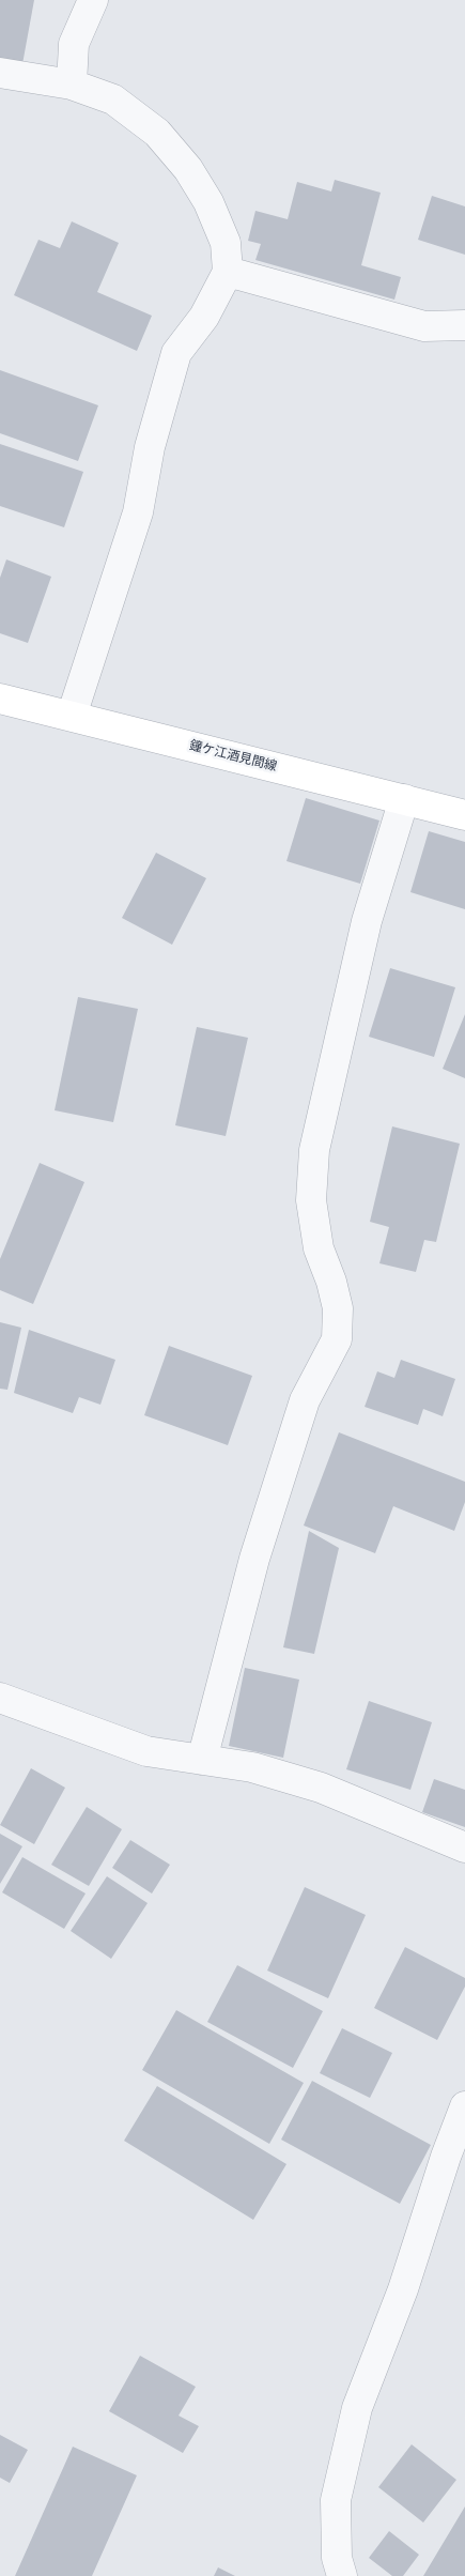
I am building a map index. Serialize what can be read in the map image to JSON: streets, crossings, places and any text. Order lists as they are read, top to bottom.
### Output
{
  "streets": {
    "main road": ["鐘ケ江酒見間線"]
  }
}
